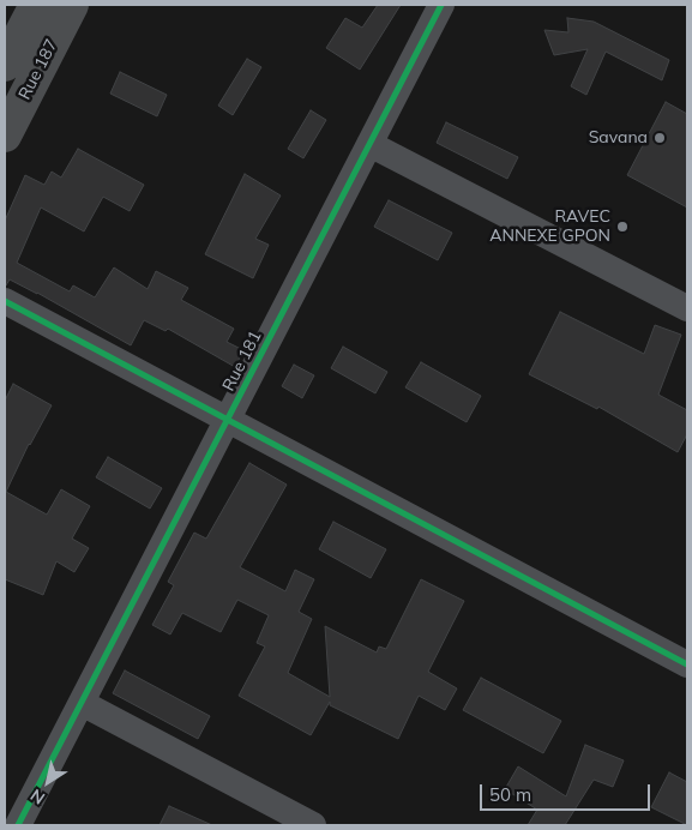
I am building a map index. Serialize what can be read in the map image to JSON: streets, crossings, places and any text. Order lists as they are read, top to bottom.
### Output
{
  "streets": {
    "street": ["Rue 187", "Rue 181"]
  },
  "places": ["Savana", "RAVEC ANNEXE GPON"],
  "scale_bar": "50 m",
  "north": "bottom left"
}
